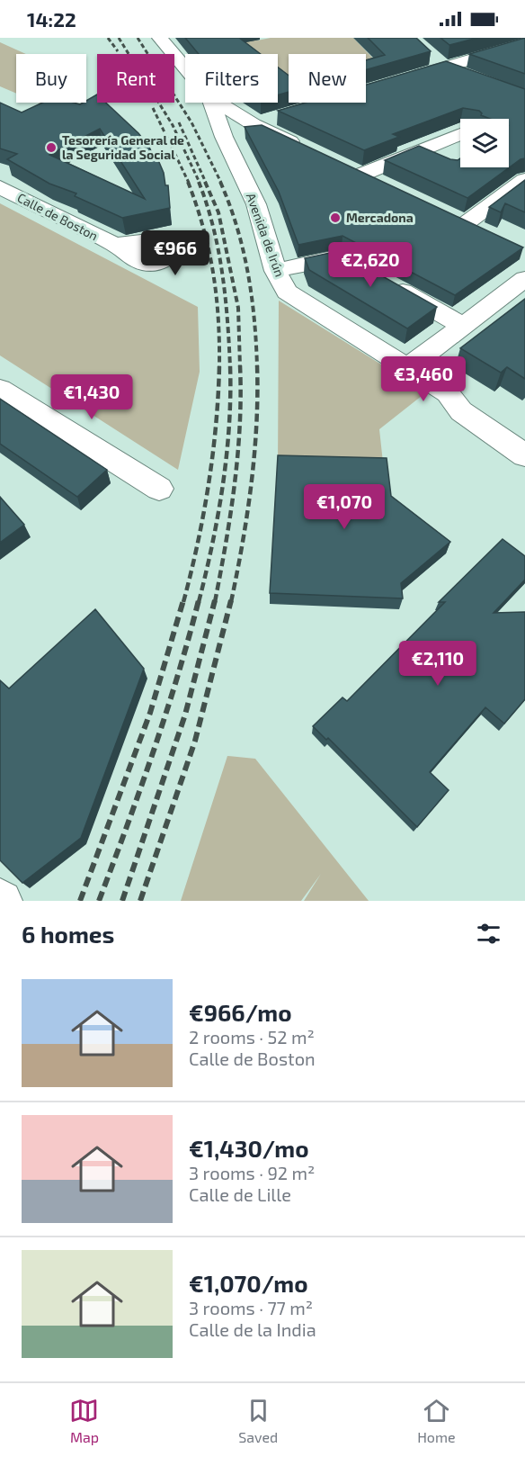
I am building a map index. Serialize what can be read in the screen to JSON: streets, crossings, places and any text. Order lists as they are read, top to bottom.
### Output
{
  "streets": {
    "street": ["Calle de Boston", "Avenida de Irún"]
  },
  "places": ["Tesorería General de la Seguridad Social", "Mercadona"],
  "page": {
    "status": "14:22",
    "chip": [
      "Buy",
      "Rent",
      "Filters",
      "New"
    ],
    "price": [
      "€966",
      "€2,620",
      "€3,460",
      "€1,430",
      "€1,070",
      "€2,110"
    ],
    "heading": "6 homes",
    "list": [
      {
        "name": "€966/mo",
        "note": "2 rooms · 52 m² · Calle de Boston"
      },
      {
        "name": "€1,430/mo",
        "note": "3 rooms · 92 m² · Calle de Lille"
      },
      {
        "name": "€1,070/mo",
        "note": "3 rooms · 77 m² · Calle de la India"
      }
    ],
    "tabs": ["Map", "Saved", "Home"]
  }
}
